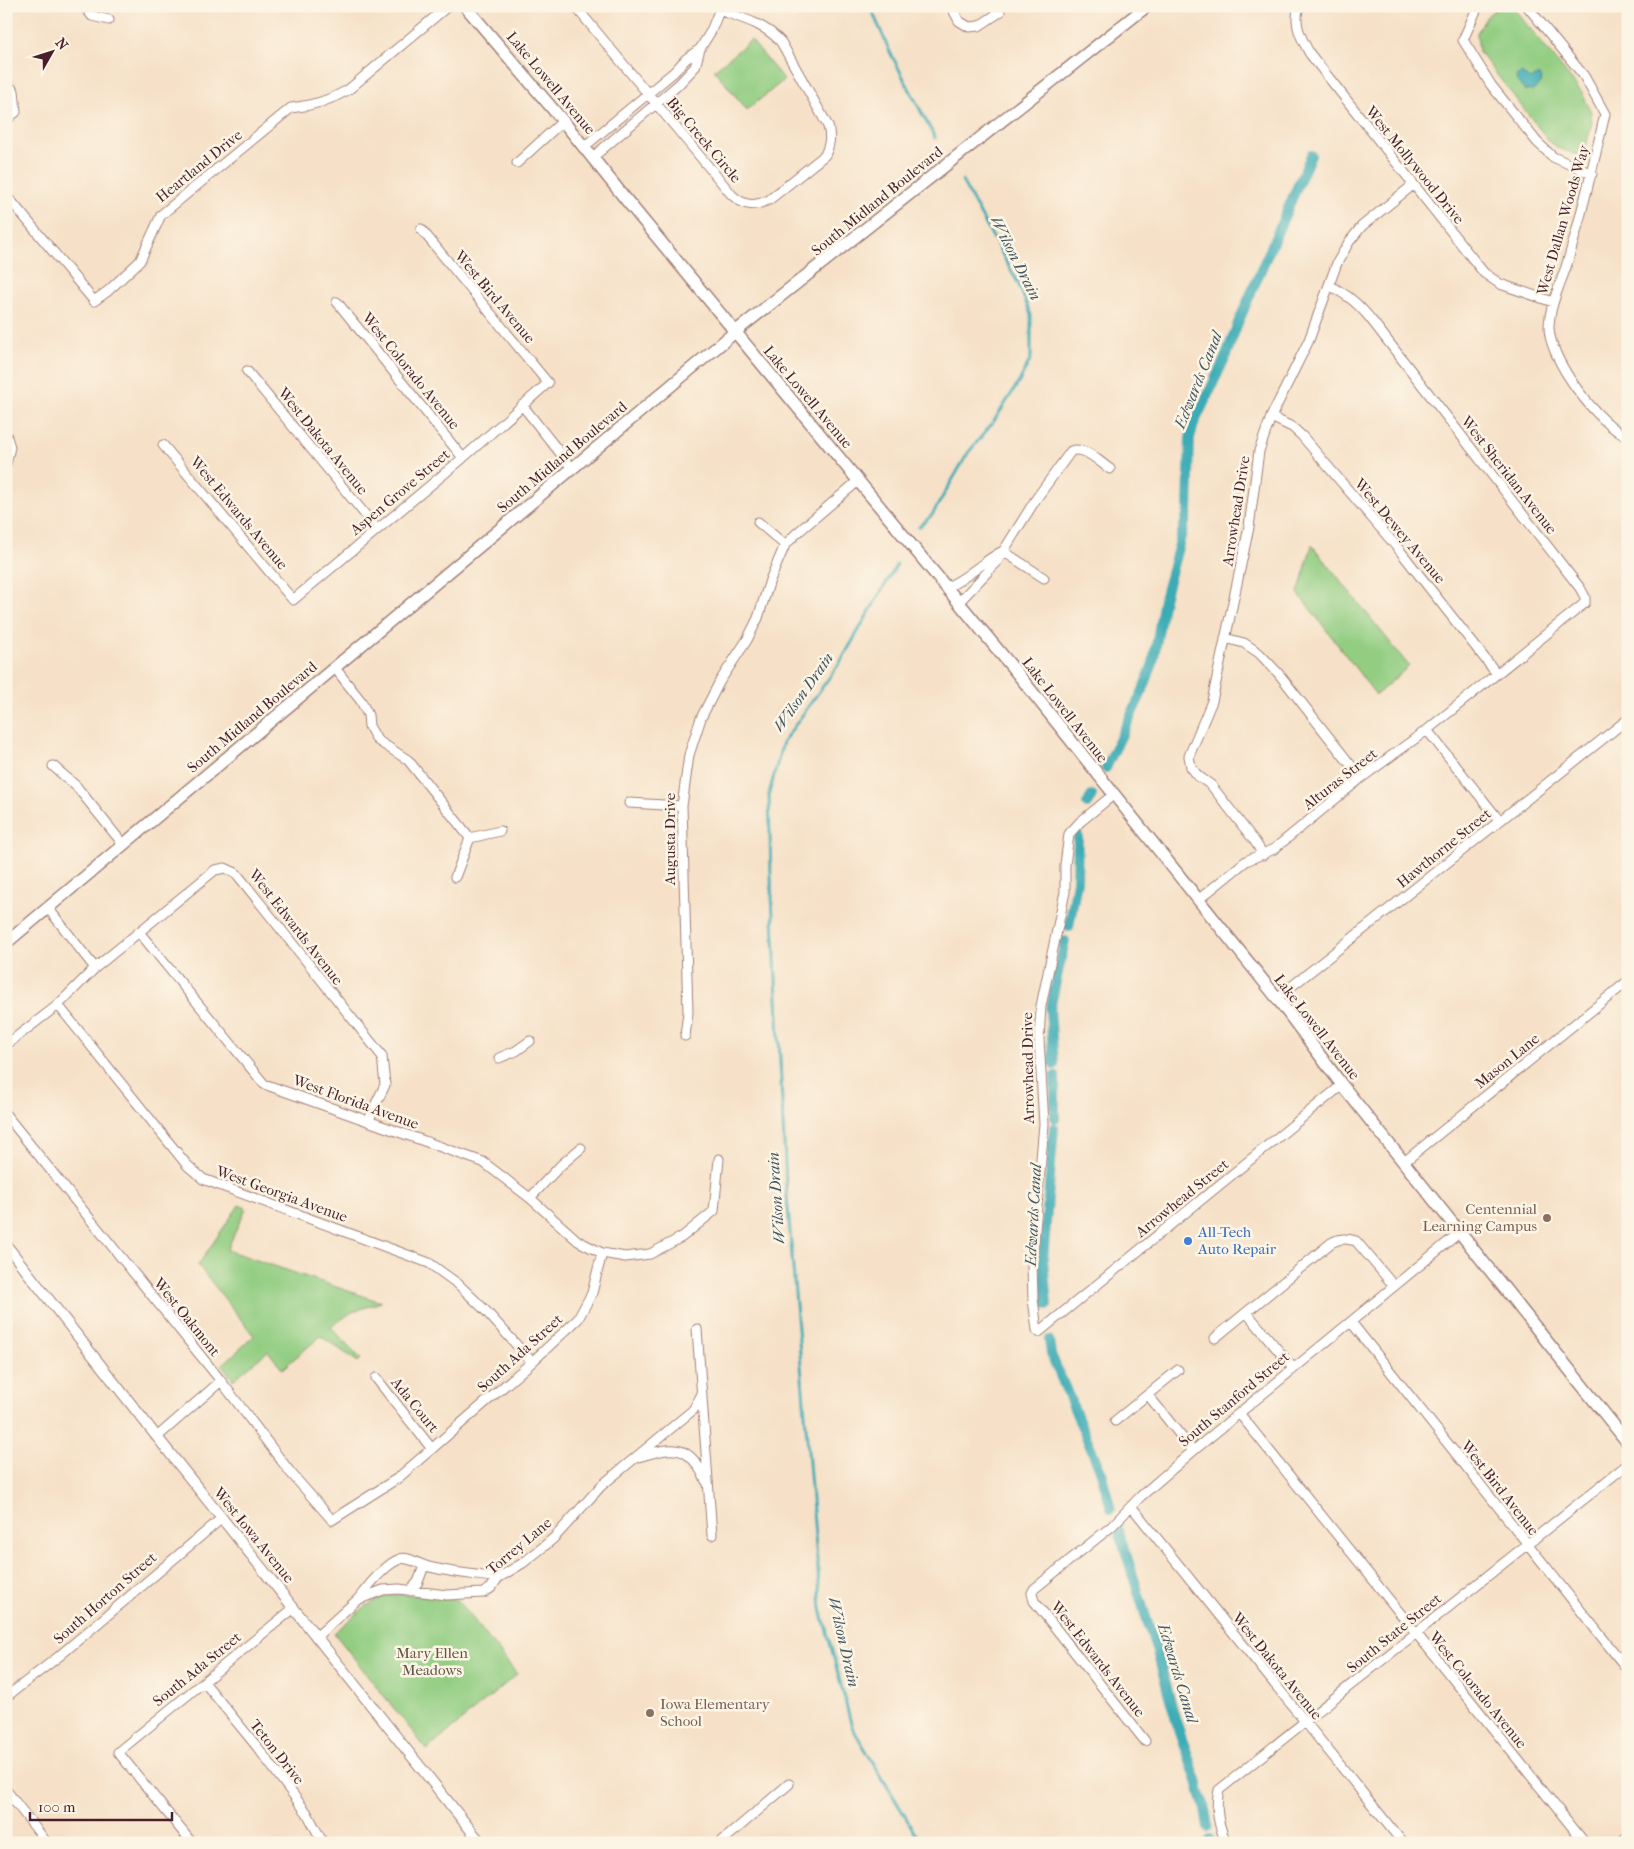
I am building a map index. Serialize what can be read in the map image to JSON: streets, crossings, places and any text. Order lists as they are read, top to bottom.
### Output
{
  "streets": {
    "main road": ["Lake Lowell Avenue", "South Midland Boulevard"],
    "street": [
      "Big Creek Circle",
      "West Mollywood Drive",
      "Heartland Drive",
      "West Dallan Woods Way",
      "West Bird Avenue",
      "West Colorado Avenue",
      "West Dakota Avenue",
      "West Sheridan Avenue",
      "Aspen Grove Street",
      "Arrowhead Drive",
      "West Edwards Avenue",
      "West Dewey Avenue",
      "Alturas Street",
      "Augusta Drive",
      "Hawthorne Street",
      "Mason Lane",
      "West Florida Avenue",
      "West Georgia Avenue",
      "Arrowhead Street",
      "West Oakmont",
      "South Ada Street",
      "South Stanford Street",
      "Ada Court",
      "West Iowa Avenue",
      "Torrey Lane",
      "South Horton Street",
      "South State Street",
      "Teton Drive"
    ]
  },
  "crossings": [
    ["Lake Lowell Avenue", "South Midland Boulevard"],
    ["Lake Lowell Avenue", "Arrowhead Drive"],
    ["Lake Lowell Avenue", "Alturas Street"],
    ["Lake Lowell Avenue", "Augusta Drive"],
    ["Lake Lowell Avenue", "Hawthorne Street"],
    ["Lake Lowell Avenue", "Mason Lane"],
    ["Lake Lowell Avenue", "Arrowhead Street"],
    ["Lake Lowell Avenue", "South Stanford Street"],
    ["West Mollywood Drive", "West Dallan Woods Way"],
    ["West Mollywood Drive", "Arrowhead Drive"],
    ["West Bird Avenue", "Aspen Grove Street"],
    ["West Bird Avenue", "South Stanford Street"],
    ["West Bird Avenue", "South State Street"],
    ["West Colorado Avenue", "Aspen Grove Street"],
    ["West Colorado Avenue", "South Stanford Street"],
    ["West Colorado Avenue", "South State Street"],
    ["West Dakota Avenue", "Aspen Grove Street"],
    ["West Dakota Avenue", "South Stanford Street"],
    ["West Dakota Avenue", "South State Street"],
    ["West Sheridan Avenue", "Arrowhead Drive"],
    ["West Sheridan Avenue", "West Dewey Avenue"],
    ["West Sheridan Avenue", "Alturas Street"],
    ["Aspen Grove Street", "West Edwards Avenue"],
    ["Arrowhead Drive", "West Dewey Avenue"],
    ["Arrowhead Drive", "Alturas Street"],
    ["Arrowhead Drive", "Arrowhead Street"],
    ["West Edwards Avenue", "West Florida Avenue"],
    ["West Edwards Avenue", "West Georgia Avenue"],
    ["West Edwards Avenue", "South Stanford Street"],
    ["West Dewey Avenue", "Alturas Street"],
    ["West Florida Avenue", "South Ada Street"],
    ["West Georgia Avenue", "South Ada Street"],
    ["West Oakmont", "South Ada Street"],
    ["South Ada Street", "Ada Court"],
    ["South Ada Street", "West Iowa Avenue"],
    ["South Ada Street", "Teton Drive"],
    ["West Iowa Avenue", "Torrey Lane"],
    ["West Iowa Avenue", "South Horton Street"]
  ],
  "water": ["Wilson Drain", "Edwards Canal"],
  "parks": ["Mary Ellen Meadows"],
  "places": ["Centennial Learning Campus", "All-Tech Auto Repair", "Iowa Elementary School"],
  "scale_bar": "100 m",
  "north": "top right"
}
